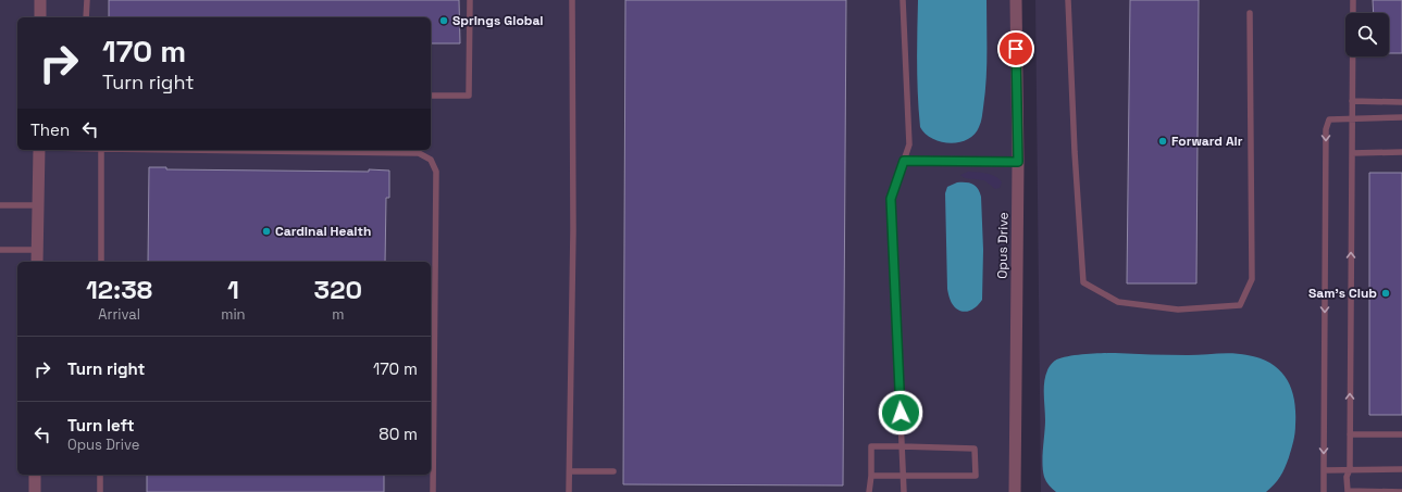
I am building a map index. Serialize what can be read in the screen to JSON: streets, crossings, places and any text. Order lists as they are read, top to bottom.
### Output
{
  "streets": {
    "street": ["Opus Drive"]
  },
  "places": [
    "Springs Global",
    "Forward Air",
    "Cardinal Health",
    "Sam's Club"
  ],
  "page": {
    "turn": ["170 m", "Turn right"],
    "then": "Then",
    "eta": [
      "12:38",
      "Arrival",
      "1",
      "min",
      "320",
      "m"
    ],
    "list": [
      {
        "name": "Turn right",
        "value": "170 m"
      },
      {
        "name": "Turn left",
        "note": "Opus Drive",
        "value": "80 m"
      }
    ]
  }
}
